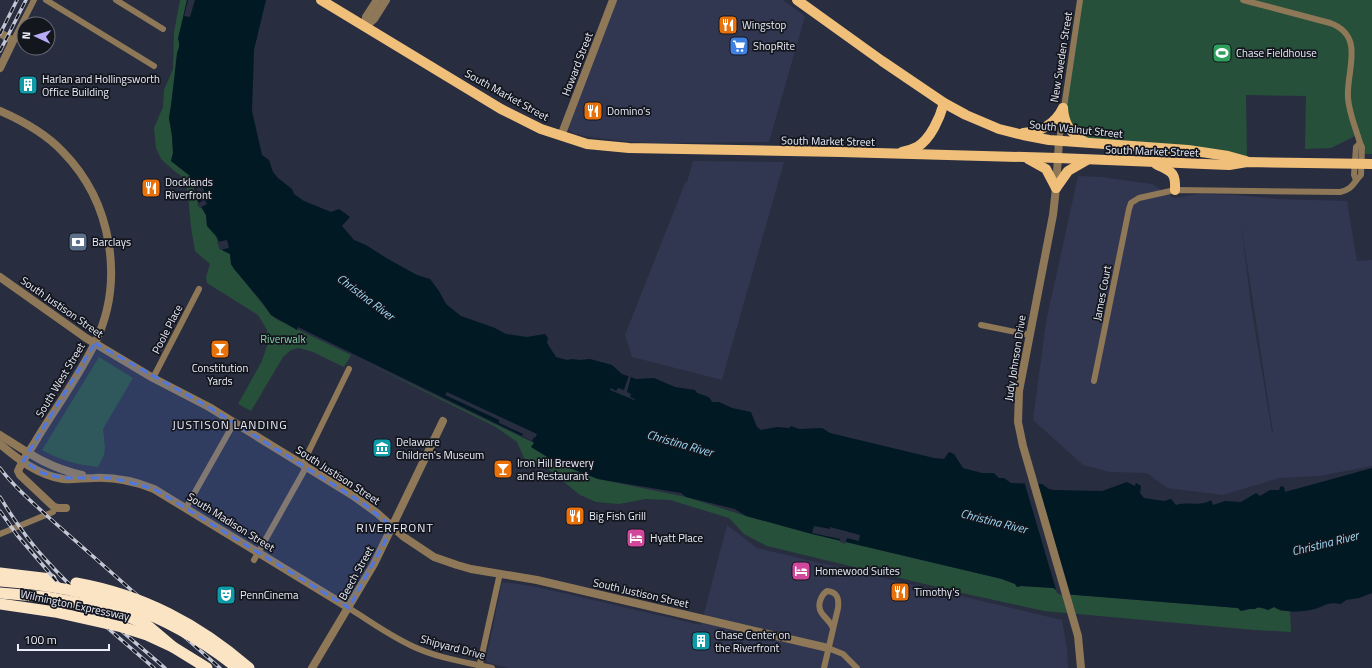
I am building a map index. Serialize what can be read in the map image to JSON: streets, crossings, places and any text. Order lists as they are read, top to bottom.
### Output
{
  "streets": {
    "highway": ["Wilmington Expressway"],
    "main road": ["South Market Street", "South Walnut Street"],
    "street": [
      "New Sweden Street",
      "Howard Street",
      "James Court",
      "South Justison Street",
      "Poole Place",
      "Judy Johnson Drive",
      "South West Street",
      "South Madison Street",
      "Beech Street",
      "Shipyard Drive"
    ]
  },
  "crossings": [
    ["New Sweden Street", "South Walnut Street"],
    ["New Sweden Street", "Judy Johnson Drive"],
    ["Howard Street", "South Market Street"],
    ["South Market Street", "South Walnut Street"],
    ["South Market Street", "Judy Johnson Drive"],
    ["South Walnut Street", "Judy Johnson Drive"],
    ["South Justison Street", "Poole Place"],
    ["South Justison Street", "South West Street"],
    ["South Justison Street", "Beech Street"],
    ["South West Street", "South Madison Street"],
    ["South Madison Street", "Beech Street"],
    ["South Madison Street", "Shipyard Drive"],
    ["Beech Street", "Shipyard Drive"]
  ],
  "districts": ["JUSTISON LANDING", "RIVERFRONT"],
  "water": ["Christina River"],
  "parks": ["Riverwalk"],
  "places": {
    "restaurant": [
      "Wingstop",
      "Domino's",
      "Docklands Riverfront",
      "Big Fish Grill",
      "Timothy's"
    ],
    "supermarket": ["ShopRite"],
    "sports": ["Chase Fieldhouse"],
    "building": ["Harlan and Hollingsworth Office Building", "Chase Center on the Riverfront"],
    "bank": ["Barclays"],
    "bar": ["Constitution Yards", "Iron Hill Brewery and Restaurant"],
    "museum": ["Delaware Children's Museum"],
    "hotel": ["Hyatt Place", "Homewood Suites"],
    "theatre": ["PennCinema"]
  },
  "scale_bar": "100 m",
  "north": "left"
}
